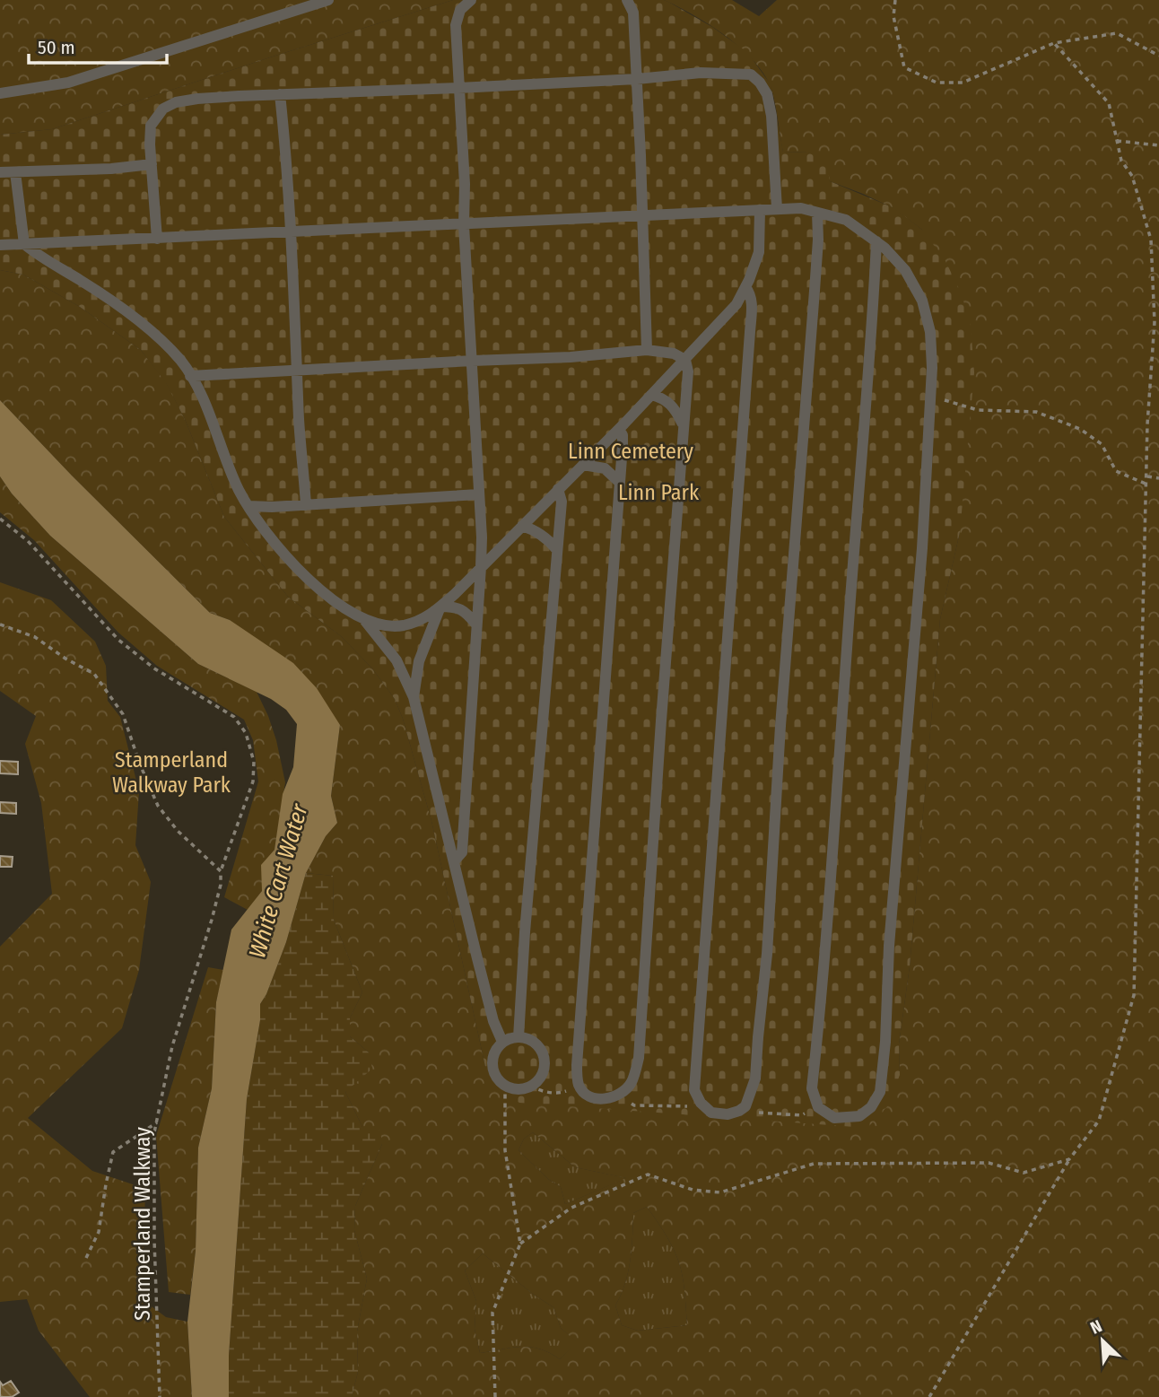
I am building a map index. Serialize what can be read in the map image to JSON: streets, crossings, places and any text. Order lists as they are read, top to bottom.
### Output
{
  "streets": {
    "path": ["Stamperland Walkway"]
  },
  "water": ["White Cart Water"],
  "parks": ["Linn Cemetery", "Linn Park", "Stamperland Walkway Park"],
  "scale_bar": "50 m",
  "north": "top left"
}
